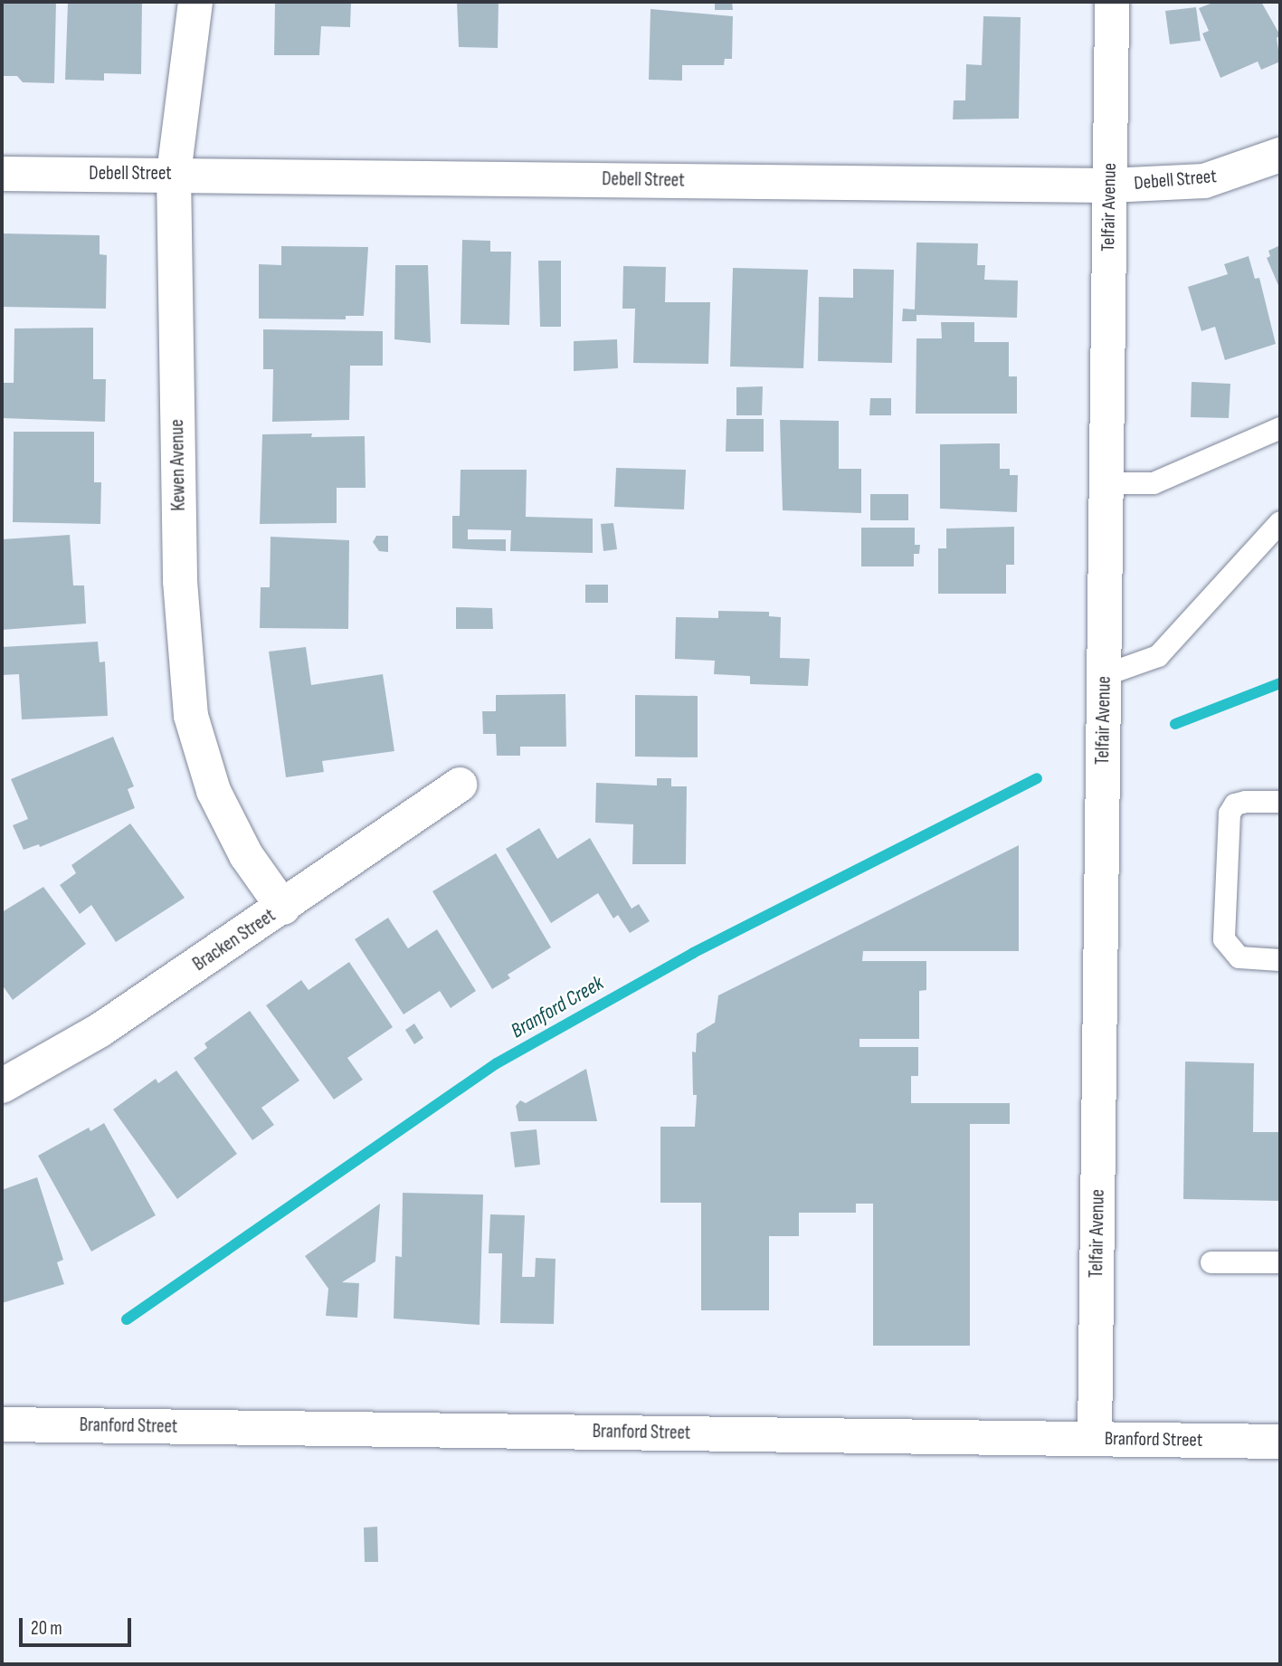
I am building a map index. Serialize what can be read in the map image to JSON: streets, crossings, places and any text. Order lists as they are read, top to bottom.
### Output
{
  "streets": {
    "street": [
      "Debell Street",
      "Telfair Avenue",
      "Kewen Avenue",
      "Bracken Street",
      "Branford Street"
    ]
  },
  "crossings": [
    ["Debell Street", "Telfair Avenue"],
    ["Debell Street", "Kewen Avenue"],
    ["Telfair Avenue", "Branford Street"],
    ["Kewen Avenue", "Bracken Street"]
  ],
  "water": ["Branford Creek"],
  "scale_bar": "20 m"
}
